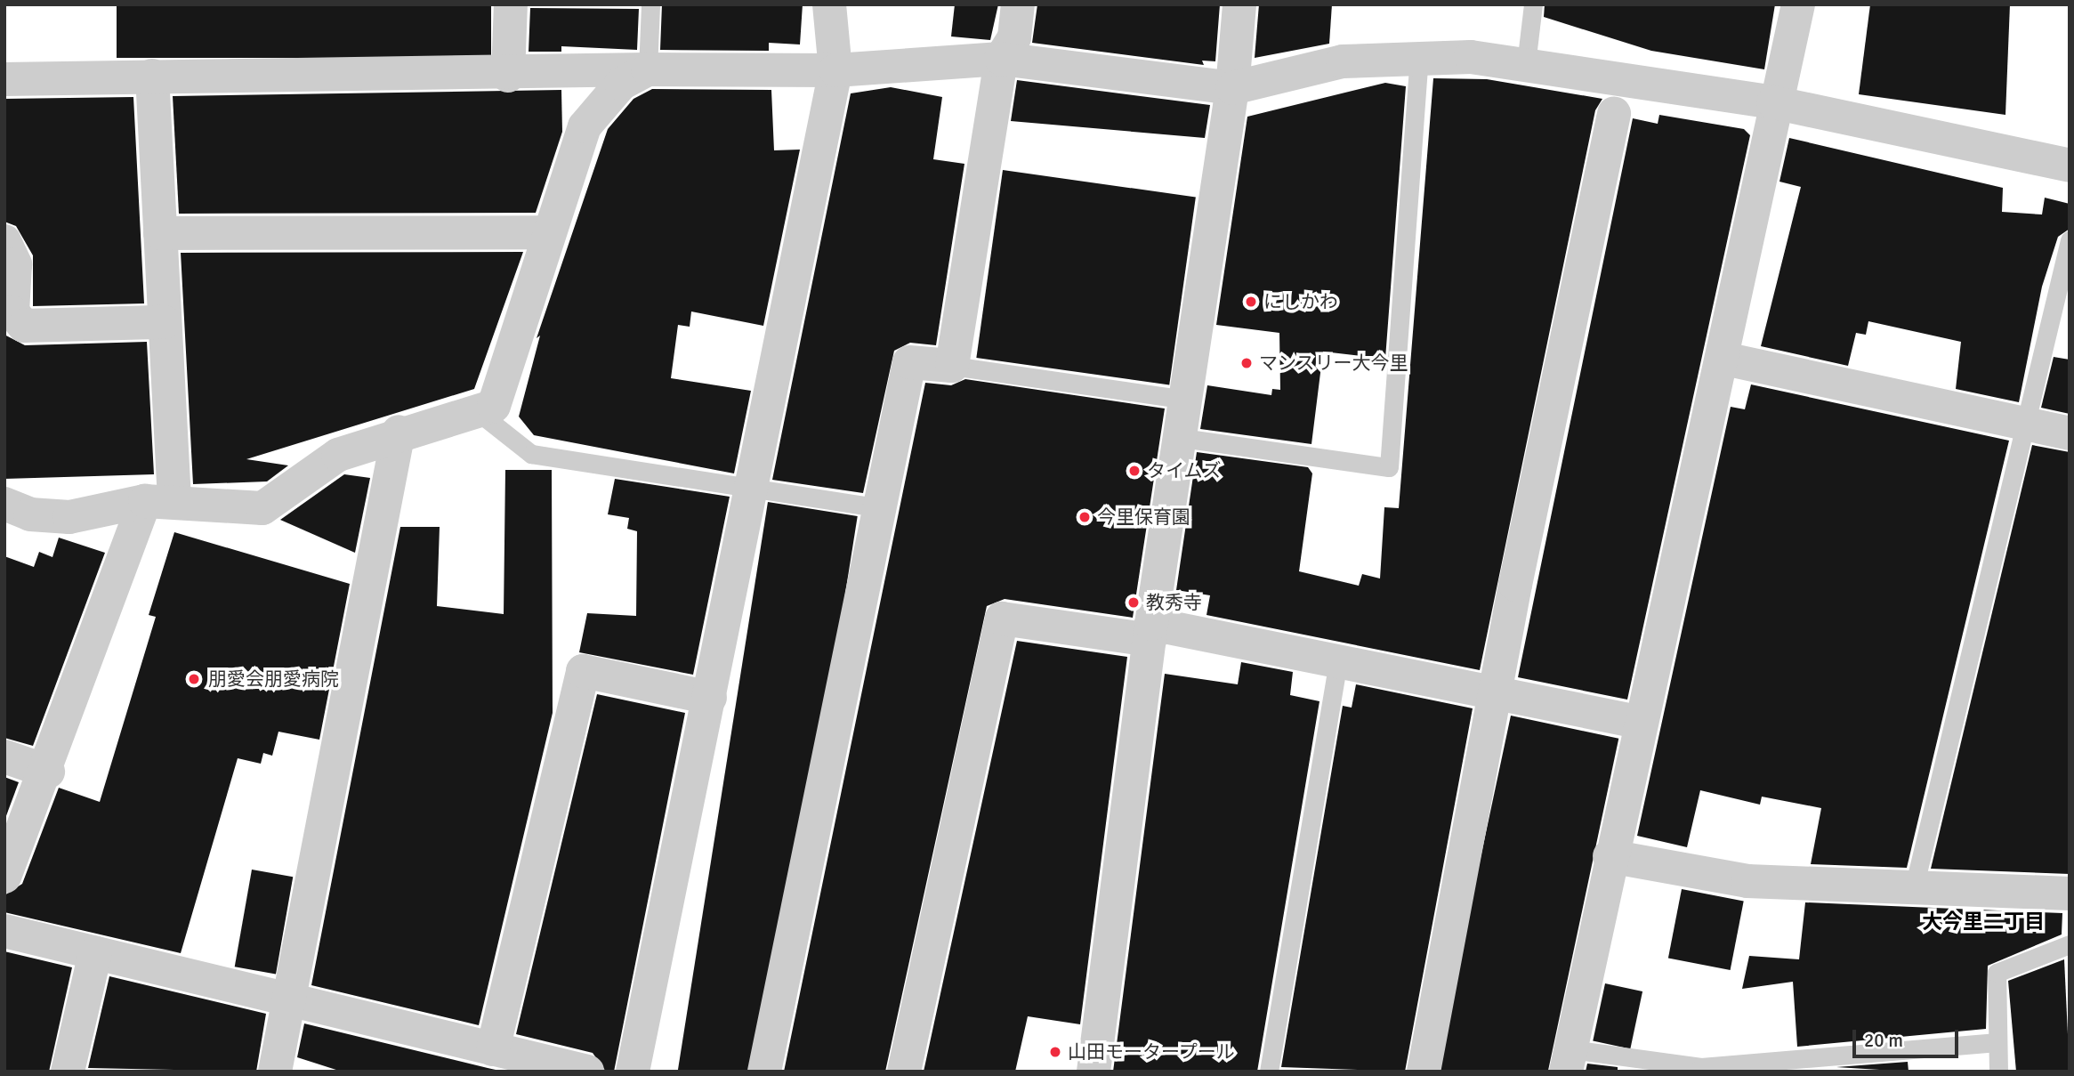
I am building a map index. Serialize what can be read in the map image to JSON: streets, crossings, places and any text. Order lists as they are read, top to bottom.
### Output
{
  "districts": ["大今里二丁目"],
  "places": [
    "にしかわ",
    "マンスリー大今里",
    "タイムズ",
    "今里保育園",
    "教秀寺",
    "朋愛会朋愛病院",
    "山田モータープール"
  ],
  "scale_bar": "20 m"
}
